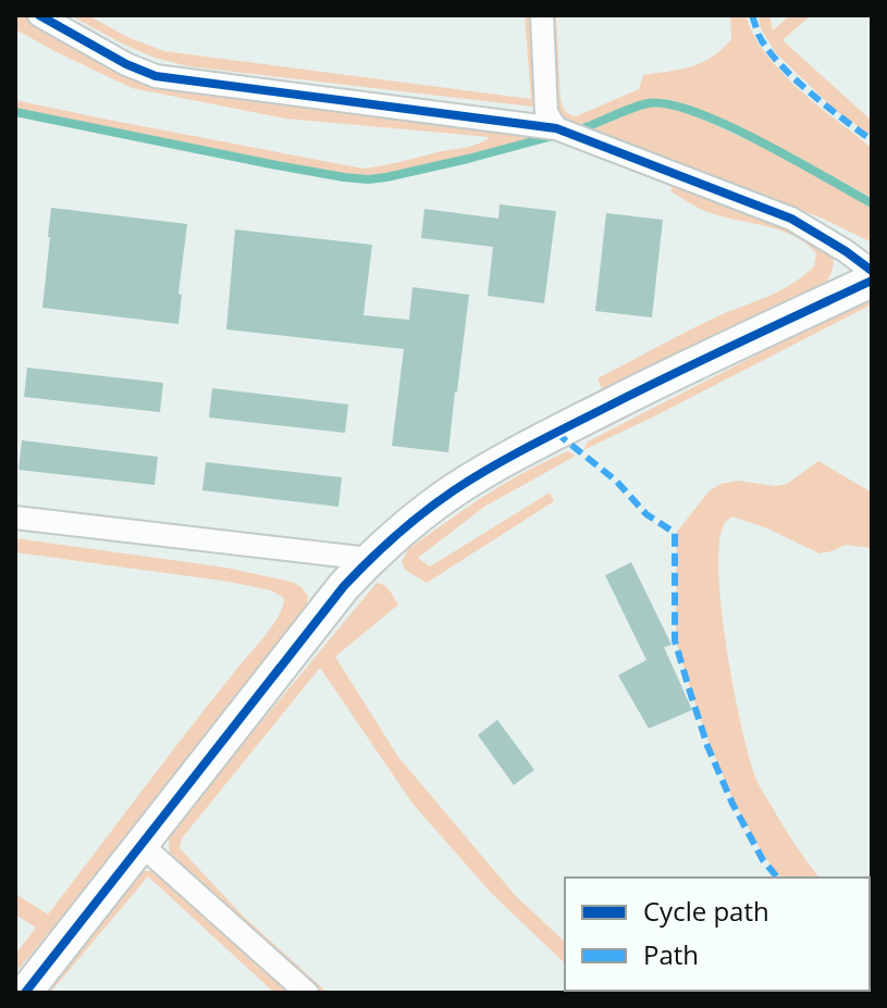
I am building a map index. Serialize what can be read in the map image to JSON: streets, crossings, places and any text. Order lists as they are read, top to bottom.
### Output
{
  "legend": ["Cycle path", "Path"]
}
